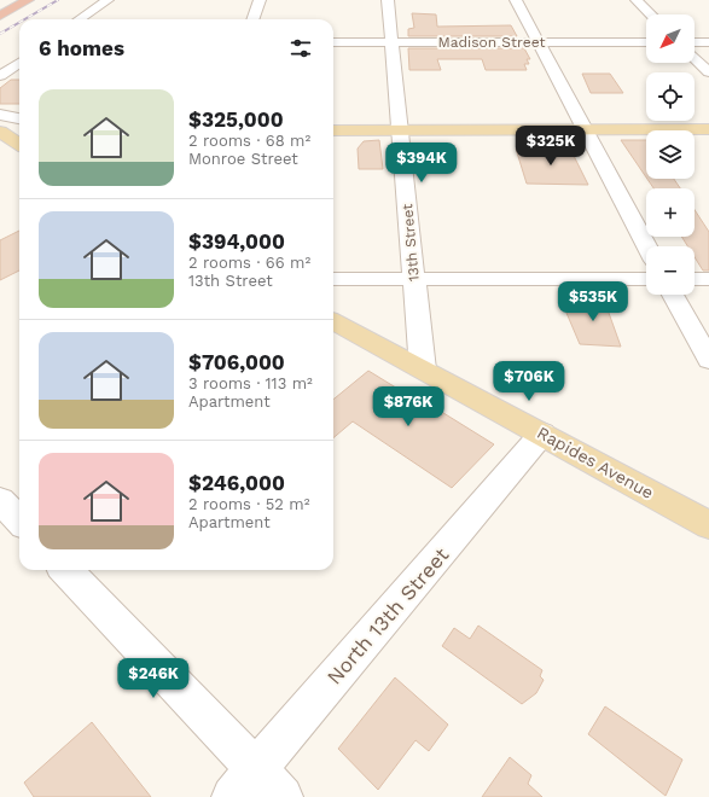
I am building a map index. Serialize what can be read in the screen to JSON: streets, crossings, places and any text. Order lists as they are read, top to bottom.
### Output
{
  "streets": {
    "main road": ["Rapides Avenue"],
    "street": ["Madison Street", "13th Street", "North 13th Street"]
  },
  "crossings": [
    ["Madison Street", "13th Street"],
    ["13th Street", "Rapides Avenue"],
    ["Rapides Avenue", "North 13th Street"]
  ],
  "north": "bottom left",
  "page": {
    "map_buttons": ["+", "−"],
    "heading": "6 homes",
    "list": [
      {
        "name": "$325,000",
        "note": "2 rooms · 68 m² · Monroe Street"
      },
      {
        "name": "$394,000",
        "note": "2 rooms · 66 m² · 13th Street"
      },
      {
        "name": "$706,000",
        "note": "3 rooms · 113 m² · Apartment"
      },
      {
        "name": "$246,000",
        "note": "2 rooms · 52 m² · Apartment"
      }
    ],
    "price": [
      "$325K",
      "$394K",
      "$535K",
      "$706K",
      "$876K",
      "$246K"
    ]
  }
}
